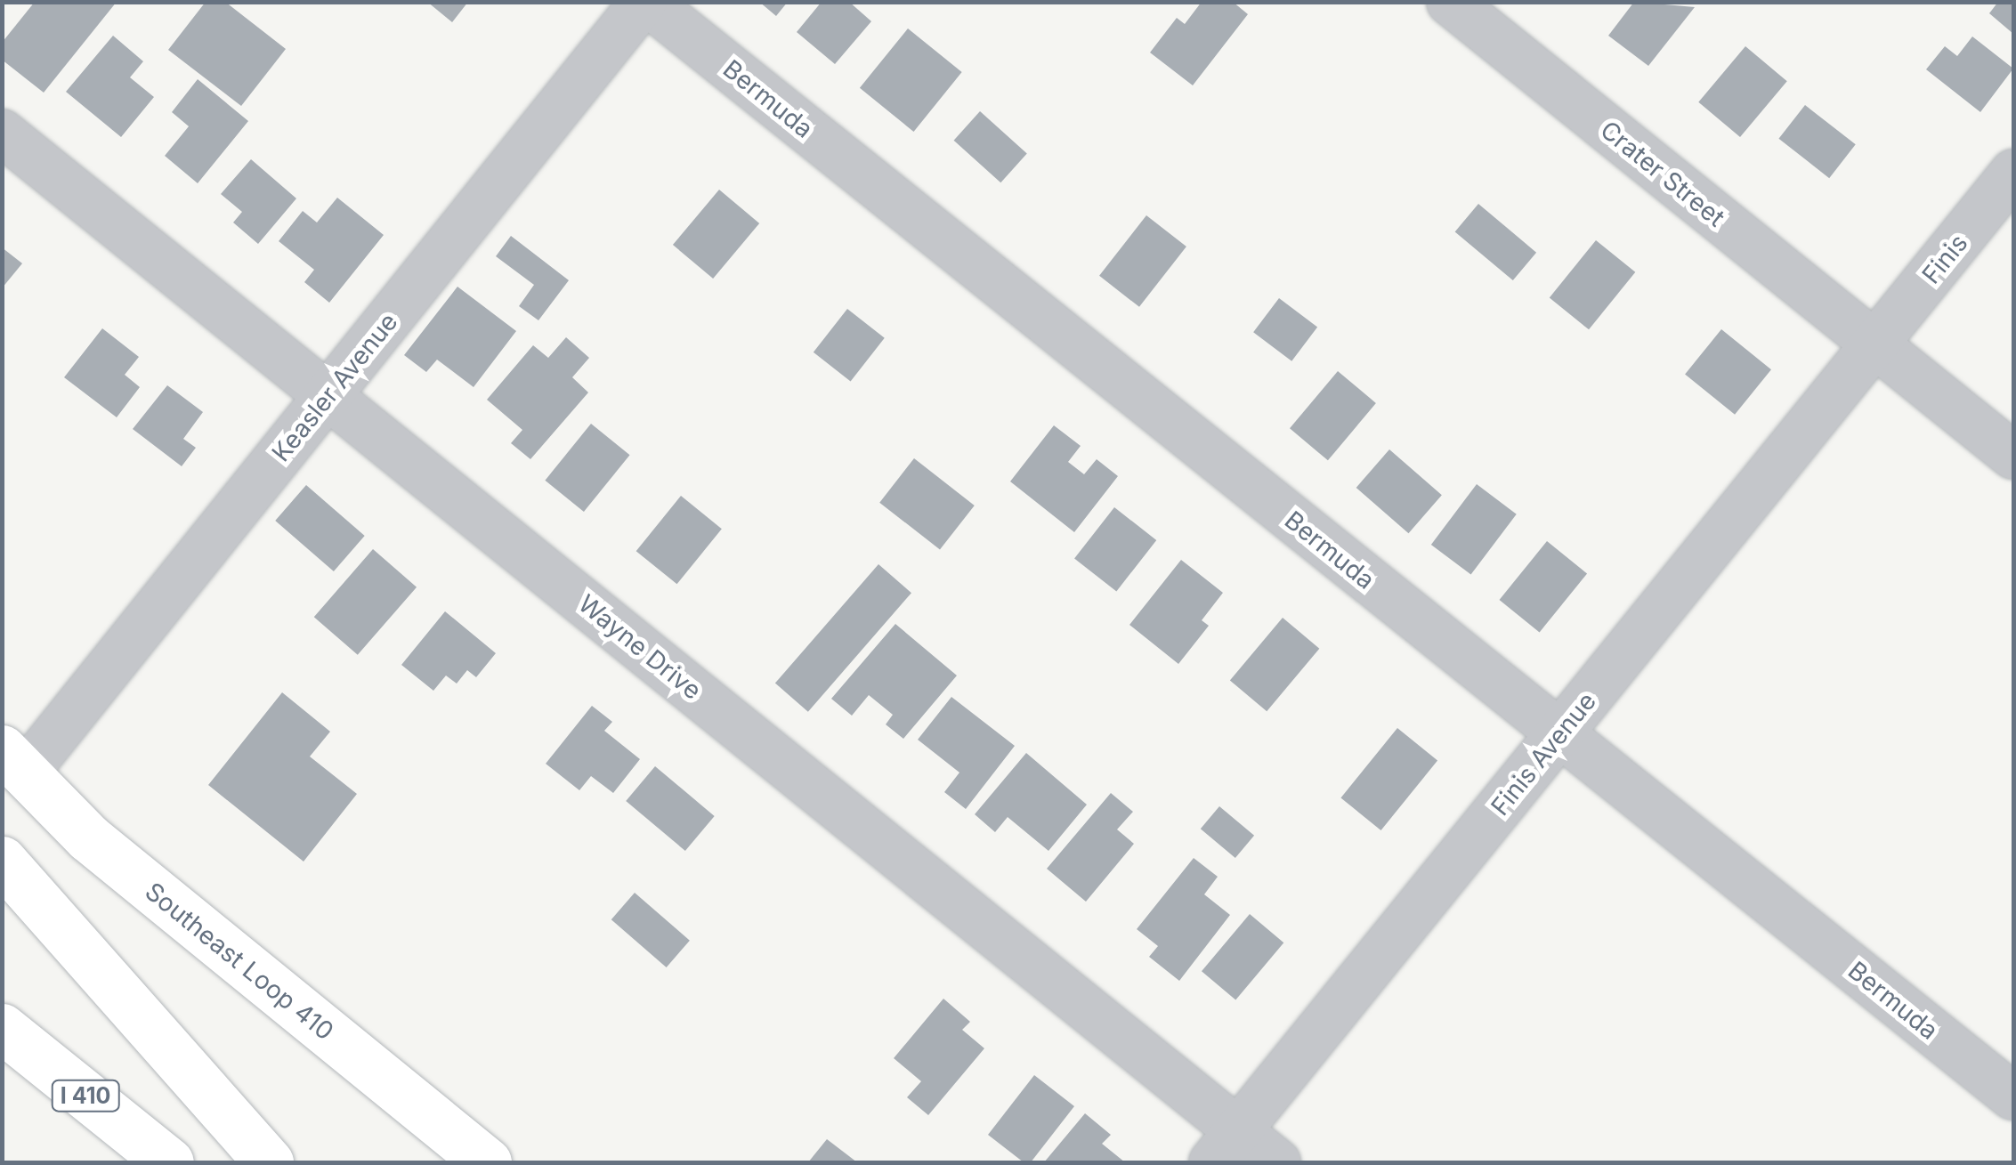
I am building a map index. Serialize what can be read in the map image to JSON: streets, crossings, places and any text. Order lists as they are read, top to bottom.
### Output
{
  "streets": {
    "main road": ["Southeast Loop 410", "I 410"],
    "street": [
      "Bermuda",
      "Crater Street",
      "Finis",
      "Keasler Avenue",
      "Wayne Drive",
      "Finis Avenue"
    ]
  },
  "crossings": [
    ["Bermuda", "Keasler Avenue"],
    ["Bermuda", "Finis Avenue"],
    ["Crater Street", "Finis"],
    ["Crater Street", "Finis Avenue"],
    ["Finis", "Finis Avenue"],
    ["Keasler Avenue", "Wayne Drive"],
    ["Keasler Avenue", "Southeast Loop 410"],
    ["Wayne Drive", "Finis Avenue"]
  ]
}
